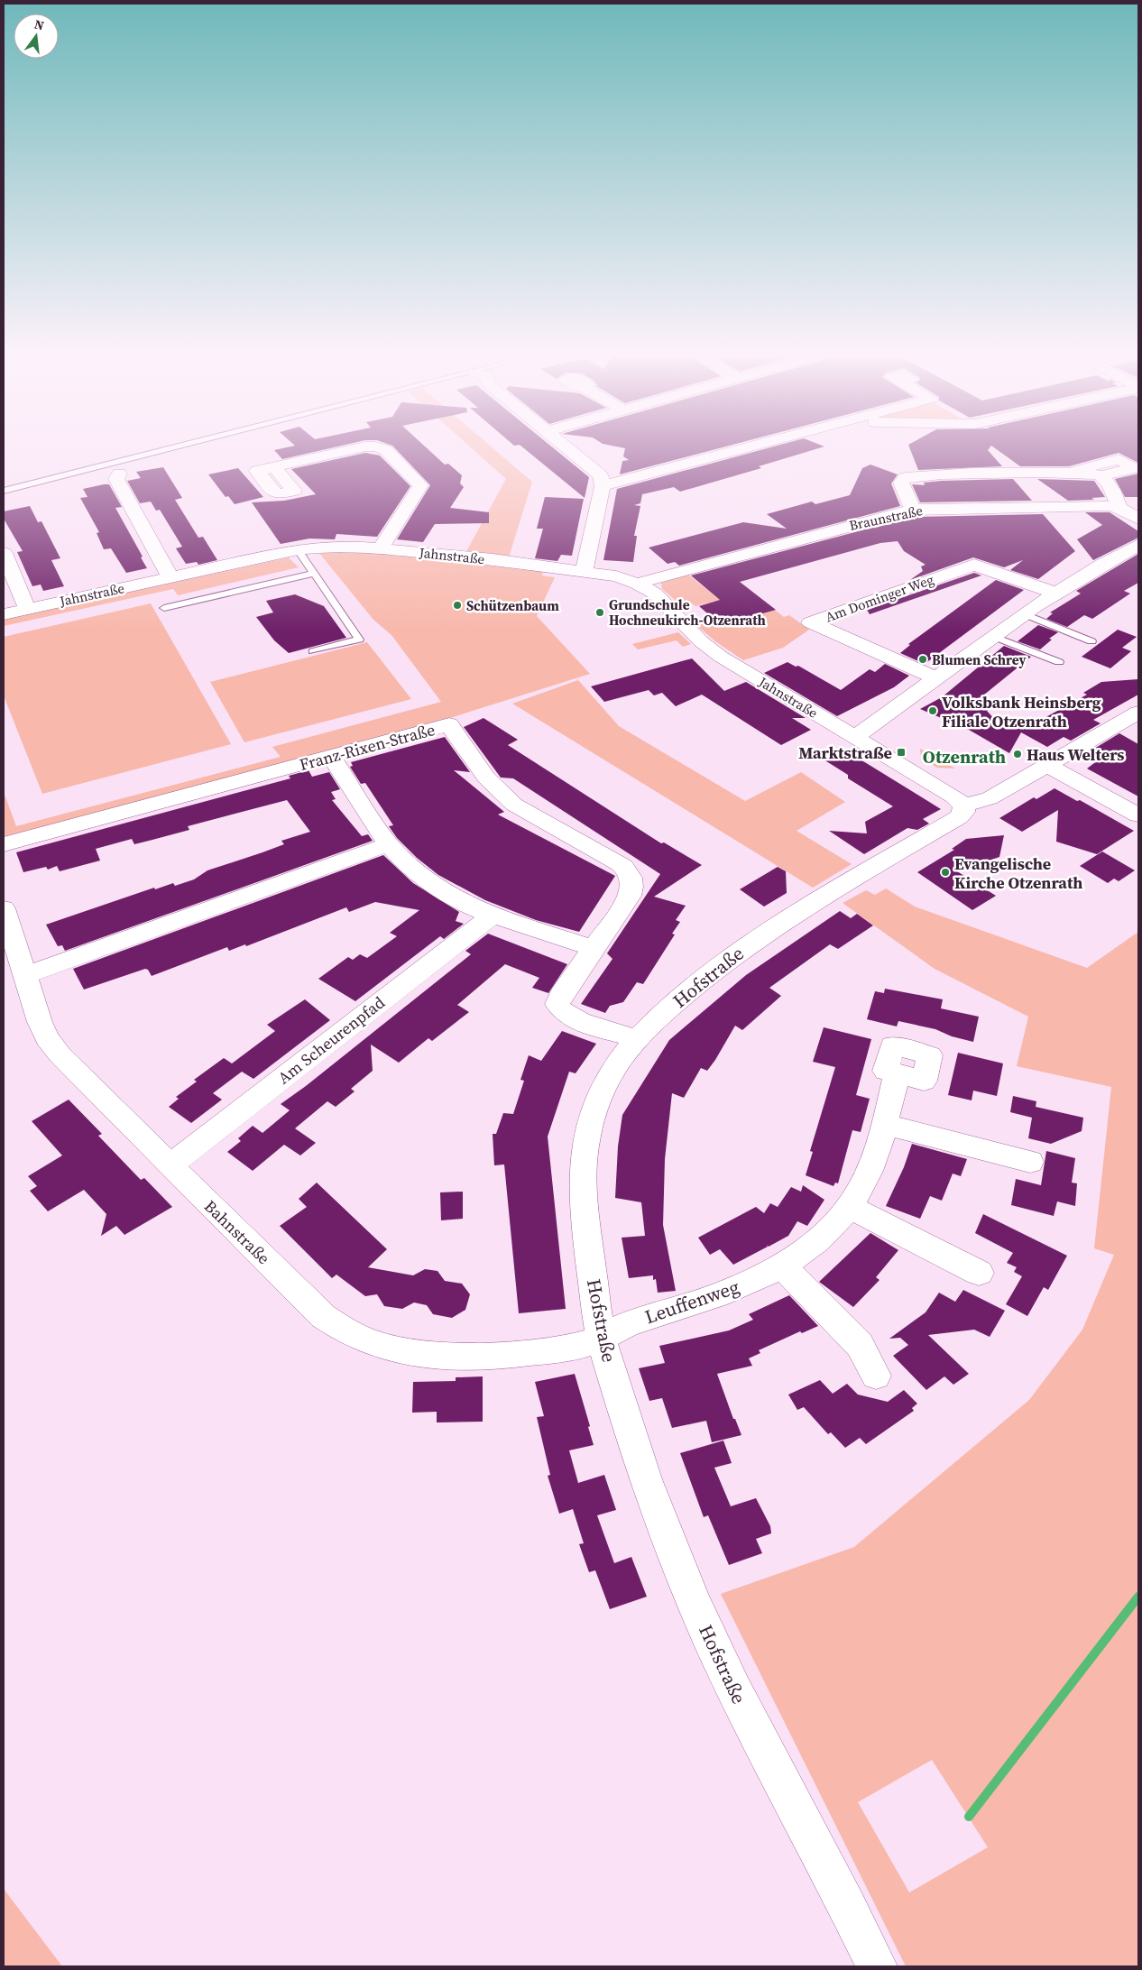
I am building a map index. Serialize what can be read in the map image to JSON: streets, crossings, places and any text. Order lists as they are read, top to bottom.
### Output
{
  "streets": {
    "street": [
      "Braunstraße",
      "Jahnstraße",
      "Am Dominger Weg",
      "Franz-Rixen-Straße",
      "Hofstraße",
      "Am Scheurenpfad",
      "Bahnstraße",
      "Leuffenweg"
    ]
  },
  "crossings": [
    ["Braunstraße", "Jahnstraße"],
    ["Franz-Rixen-Straße", "Hofstraße"],
    ["Hofstraße", "Bahnstraße"],
    ["Hofstraße", "Leuffenweg"],
    ["Am Scheurenpfad", "Bahnstraße"],
    ["Bahnstraße", "Leuffenweg"]
  ],
  "districts": ["Otzenrath"],
  "places": {
    "other": [
      "Schützenbaum",
      "Grundschule Hochneukirch-Otzenrath",
      "Blumen Schrey",
      "Volksbank Heinsberg Filiale Otzenrath",
      "Haus Welters",
      "Evangelische Kirche Otzenrath"
    ],
    "transit": ["Marktstraße"]
  },
  "north": "top"
}
